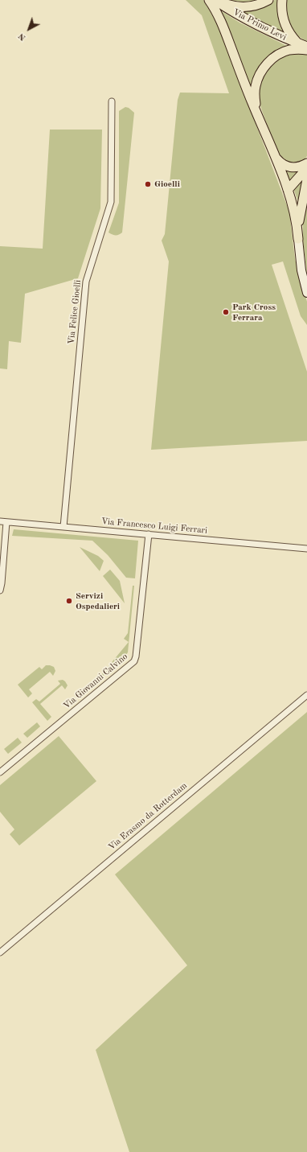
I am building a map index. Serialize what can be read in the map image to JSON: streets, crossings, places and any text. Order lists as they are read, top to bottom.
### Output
{
  "streets": {
    "main road": ["Via Primo Levi"],
    "street": [
      "Via Felice Gioelli",
      "Via Francesco Luigi Ferrari",
      "Via Giovanni Calvino",
      "Via Erasmo da Rotterdam"
    ]
  },
  "crossings": [
    ["Via Felice Gioelli", "Via Francesco Luigi Ferrari"],
    ["Via Francesco Luigi Ferrari", "Via Giovanni Calvino"]
  ],
  "places": ["Gioelli", "Park Cross Ferrara", "Servizi Ospedalieri"],
  "north": "bottom left"
}
